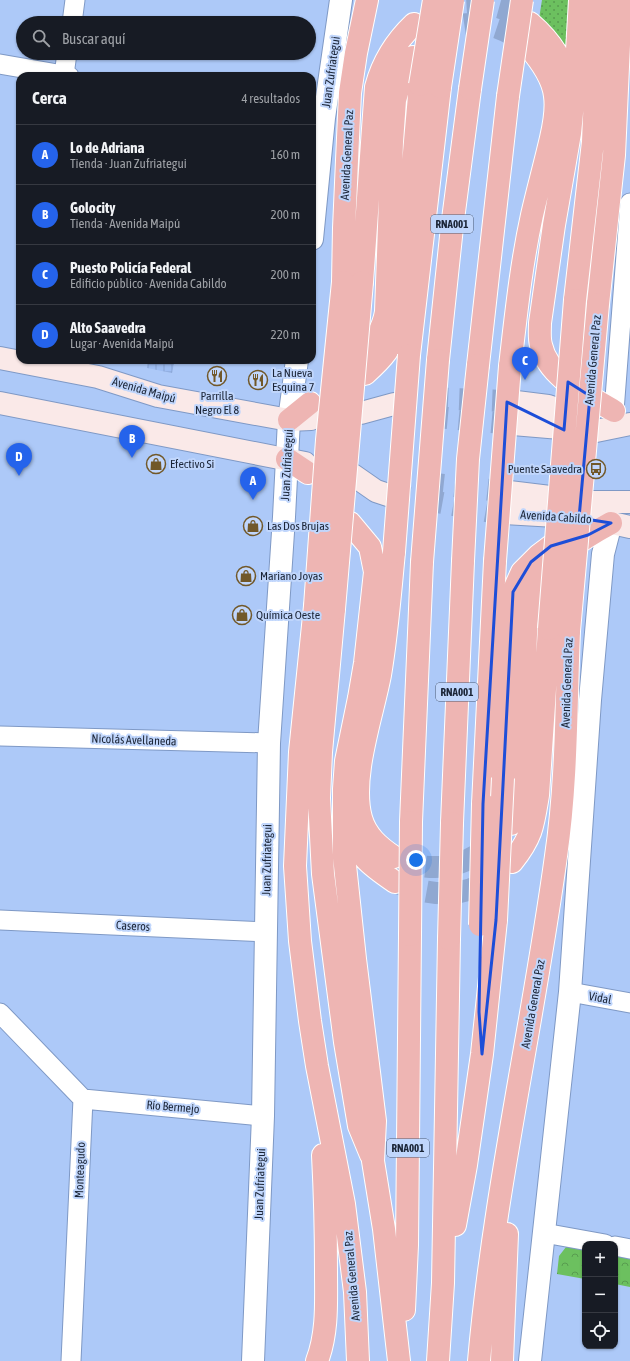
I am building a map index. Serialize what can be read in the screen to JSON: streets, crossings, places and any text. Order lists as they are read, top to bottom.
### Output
{
  "streets": {
    "highway": ["Avenida General Paz", "RNA001"],
    "main road": ["Avenida Maipú", "Avenida Cabildo"],
    "street": [
      "Juan Zufriategui",
      "Nicolás Avellaneda",
      "Caseros",
      "Vidal",
      "Río Bermejo",
      "Monteagudo"
    ]
  },
  "crossings": [
    ["Juan Zufriategui", "Avenida Maipú"],
    ["Juan Zufriategui", "Nicolás Avellaneda"],
    ["Juan Zufriategui", "Caseros"],
    ["Juan Zufriategui", "Río Bermejo"],
    ["Avenida General Paz", "Avenida Cabildo"],
    ["Avenida General Paz", "Vidal"],
    ["Río Bermejo", "Monteagudo"]
  ],
  "places": {
    "restaurant": ["Parrilla Negro El 8", "La Nueva Esquina 7"],
    "shop": [
      "Efectivo Si",
      "Las Dos Brujas",
      "Mariano Joyas",
      "Química Oeste"
    ],
    "bus stop": ["Puente Saavedra"]
  },
  "page": {
    "search": "Buscar aquí",
    "heading": ["Cerca", "4 resultados"],
    "list": [
      {
        "mark": "A",
        "name": "Lo de Adriana",
        "note": "Tienda · Juan Zufriategui",
        "value": "160 m"
      },
      {
        "mark": "B",
        "name": "Golocity",
        "note": "Tienda · Avenida Maipú",
        "value": "200 m"
      },
      {
        "mark": "C",
        "name": "Puesto Policía Federal",
        "note": "Edificio público · Avenida Cabildo",
        "value": "200 m"
      },
      {
        "mark": "D",
        "name": "Alto Saavedra",
        "note": "Lugar · Avenida Maipú",
        "value": "220 m"
      }
    ],
    "pins": [
      "C",
      "B",
      "D",
      "A"
    ],
    "map_buttons": ["+", "−"]
  }
}
